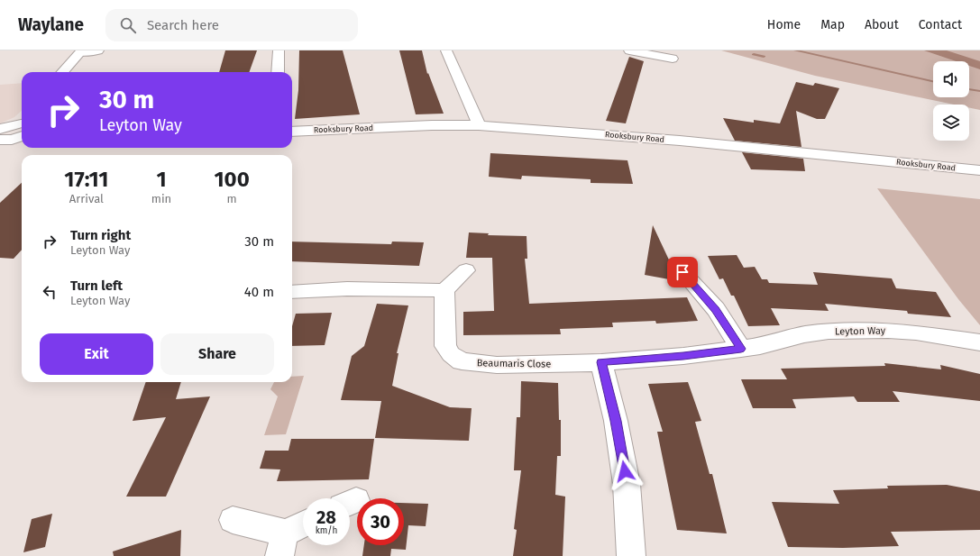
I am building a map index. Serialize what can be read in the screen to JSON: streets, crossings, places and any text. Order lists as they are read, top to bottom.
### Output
{
  "streets": {
    "street": ["Rooksbury Road", "Leyton Way", "Beaumaris Close"]
  },
  "crossings": [
    ["Leyton Way", "Beaumaris Close"]
  ],
  "page": {
    "header": "Waylane",
    "search": "Search here",
    "nav": [
      "Home",
      "Map",
      "About",
      "Contact"
    ],
    "turn": ["30 m", "Leyton Way"],
    "eta": [
      "17:11",
      "Arrival",
      "1",
      "min",
      "100",
      "m"
    ],
    "list": [
      {
        "name": "Turn right",
        "note": "Leyton Way",
        "value": "30 m"
      },
      {
        "name": "Turn left",
        "note": "Leyton Way",
        "value": "40 m"
      }
    ],
    "buttons": ["Exit", "Share"],
    "speed": "28 km/h",
    "limit": "30"
  }
}
